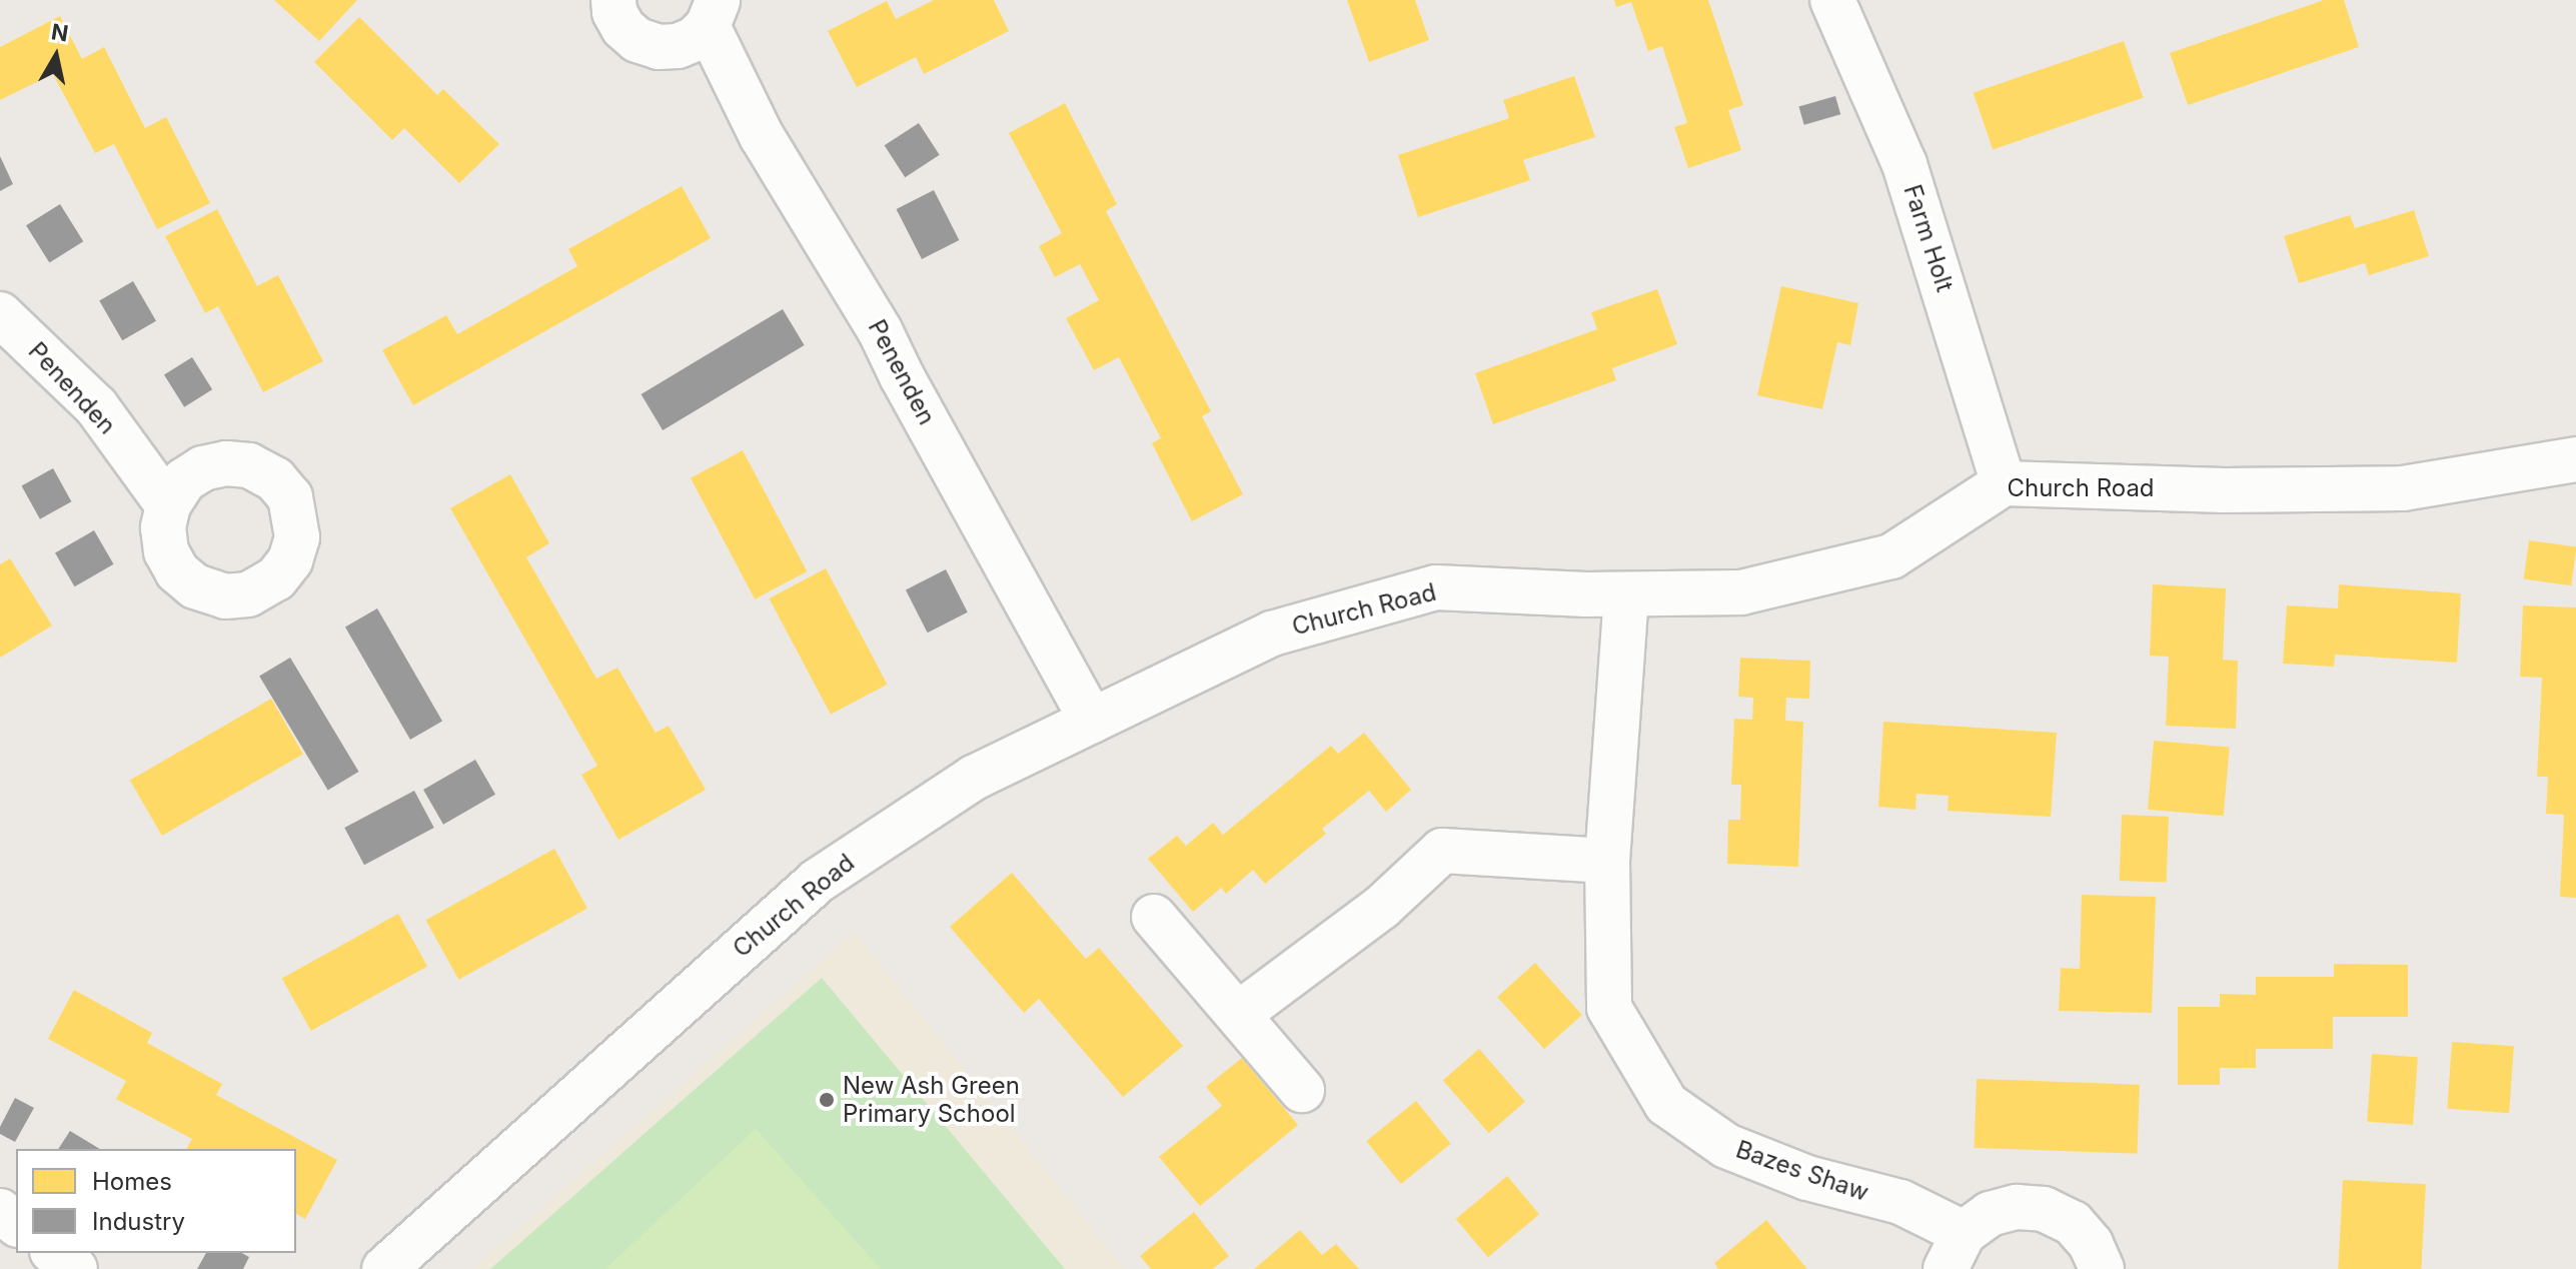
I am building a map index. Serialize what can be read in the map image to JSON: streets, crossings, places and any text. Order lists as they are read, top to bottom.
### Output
{
  "streets": {
    "street": [
      "Farm Holt",
      "Penenden",
      "Church Road",
      "Bazes Shaw"
    ]
  },
  "crossings": [
    ["Farm Holt", "Church Road"],
    ["Penenden", "Church Road"],
    ["Church Road", "Bazes Shaw"]
  ],
  "places": ["New Ash Green Primary School"],
  "legend": ["Homes", "Industry"],
  "north": "top"
}
